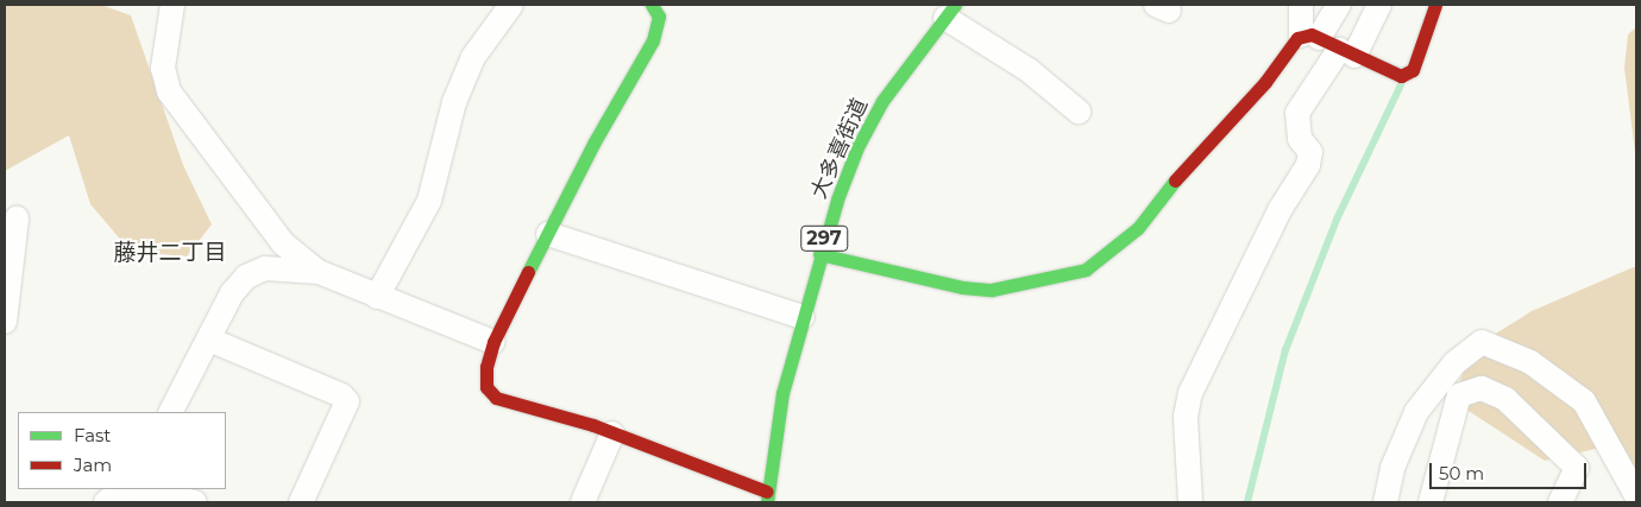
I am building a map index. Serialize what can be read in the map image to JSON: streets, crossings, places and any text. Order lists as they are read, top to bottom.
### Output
{
  "streets": {
    "main road": ["大多喜街道", "297"]
  },
  "districts": ["藤井二丁目"],
  "legend": ["Fast", "Jam"],
  "scale_bar": "50 m"
}
